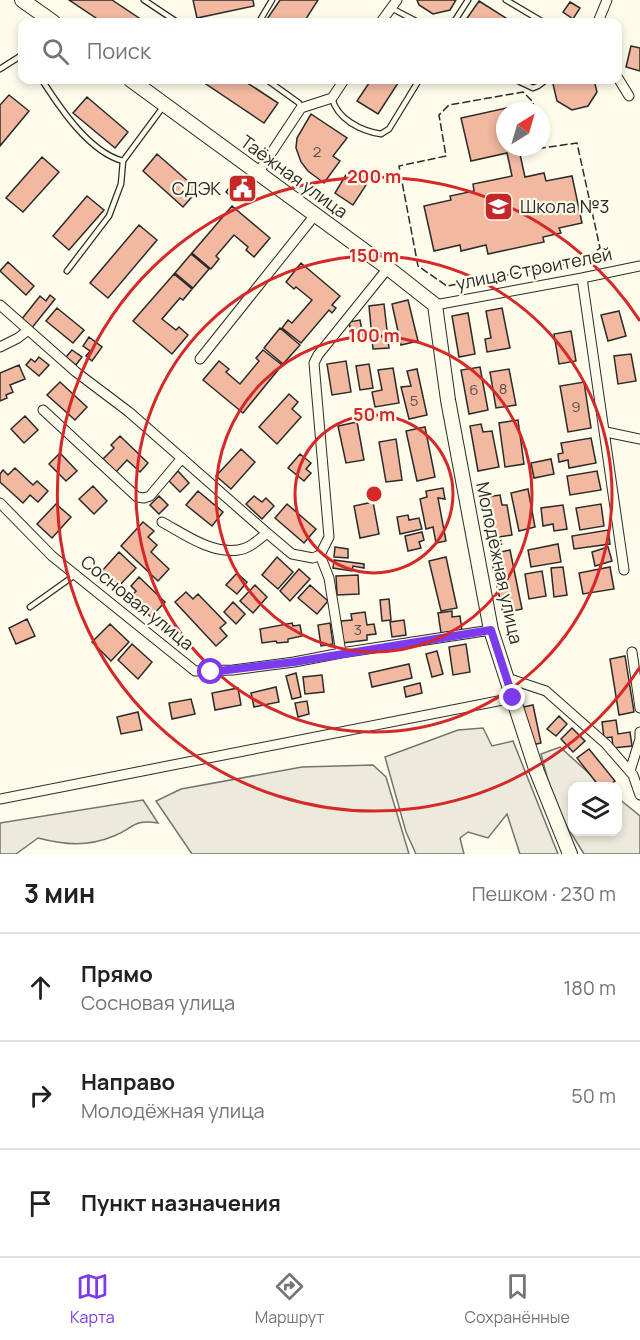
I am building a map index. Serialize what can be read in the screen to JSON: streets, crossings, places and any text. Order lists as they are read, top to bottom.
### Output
{
  "streets": {
    "main road": ["Таёжная улица", "Молодёжная улица"],
    "street": ["улица Строителей", "Сосновая улица"]
  },
  "crossings": [
    ["Таёжная улица", "улица Строителей"],
    ["Таёжная улица", "Молодёжная улица"],
    ["улица Строителей", "Молодёжная улица"],
    ["Молодёжная улица", "Сосновая улица"]
  ],
  "places": {
    "public building": ["СДЭК"],
    "school or university": ["Школа №3"]
  },
  "house_numbers": [
    "2",
    "8",
    "6",
    "5",
    "9",
    "3"
  ],
  "north": "top right",
  "page": {
    "search": "Поиск",
    "heading": ["3 мин", "Пешком · 230 m"],
    "list": [
      ["Прямо", "Сосновая улица", "180 m"],
      ["Направо", "Молодёжная улица", "50 m"],
      "Пункт назначения"
    ],
    "nav": ["Карта", "Маршрут", "Сохранённые"]
  },
  "rings": [
    "200 m",
    "150 m",
    "100 m",
    "50 m"
  ]
}
